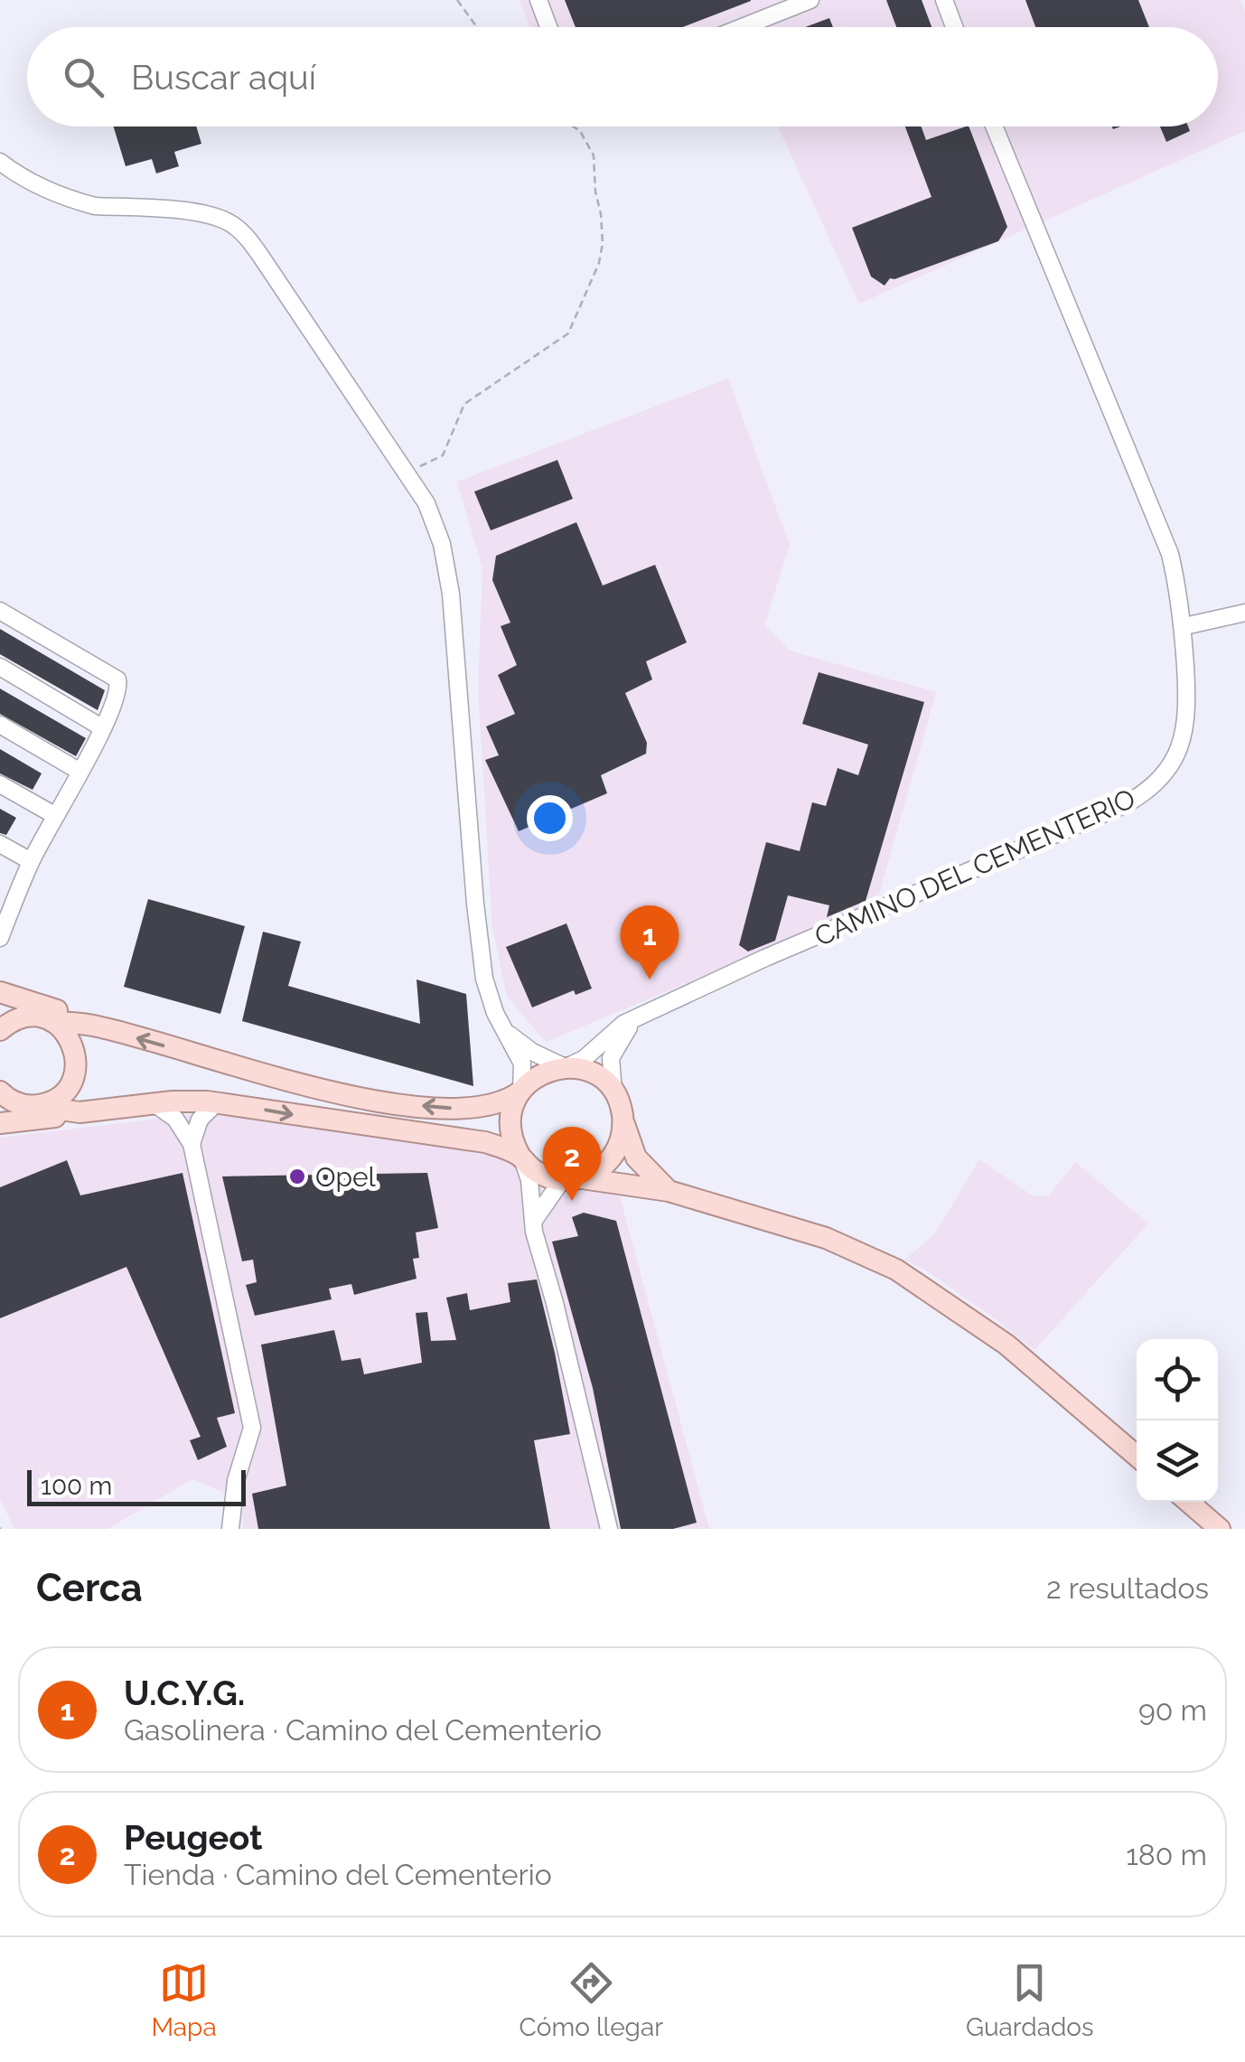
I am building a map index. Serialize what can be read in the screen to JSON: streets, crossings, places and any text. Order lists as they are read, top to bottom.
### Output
{
  "streets": {
    "street": ["CAMINO DEL CEMENTERIO"]
  },
  "places": ["Opel"],
  "scale_bar": "100 m",
  "page": {
    "search": "Buscar aquí",
    "pins": ["1", "2"],
    "scale": "100 m",
    "heading": ["Cerca", "2 resultados"],
    "list": [
      {
        "mark": "1",
        "name": "U.C.Y.G.",
        "note": "Gasolinera · Camino del Cementerio",
        "value": "90 m"
      },
      {
        "mark": "2",
        "name": "Peugeot",
        "note": "Tienda · Camino del Cementerio",
        "value": "180 m"
      }
    ],
    "nav": ["Mapa", "Cómo llegar", "Guardados"]
  }
}
